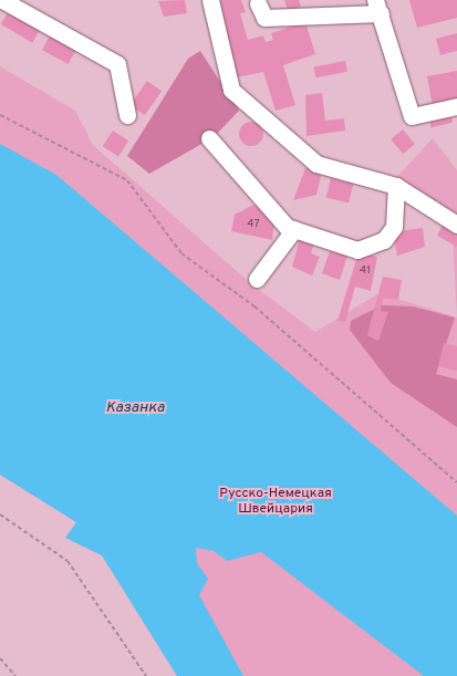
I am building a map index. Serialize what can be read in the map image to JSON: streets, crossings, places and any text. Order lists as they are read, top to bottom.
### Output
{
  "water": ["Казанка"],
  "parks": ["Русско-Немецкая Швейцария"],
  "house_numbers": ["47", "41"]
}
